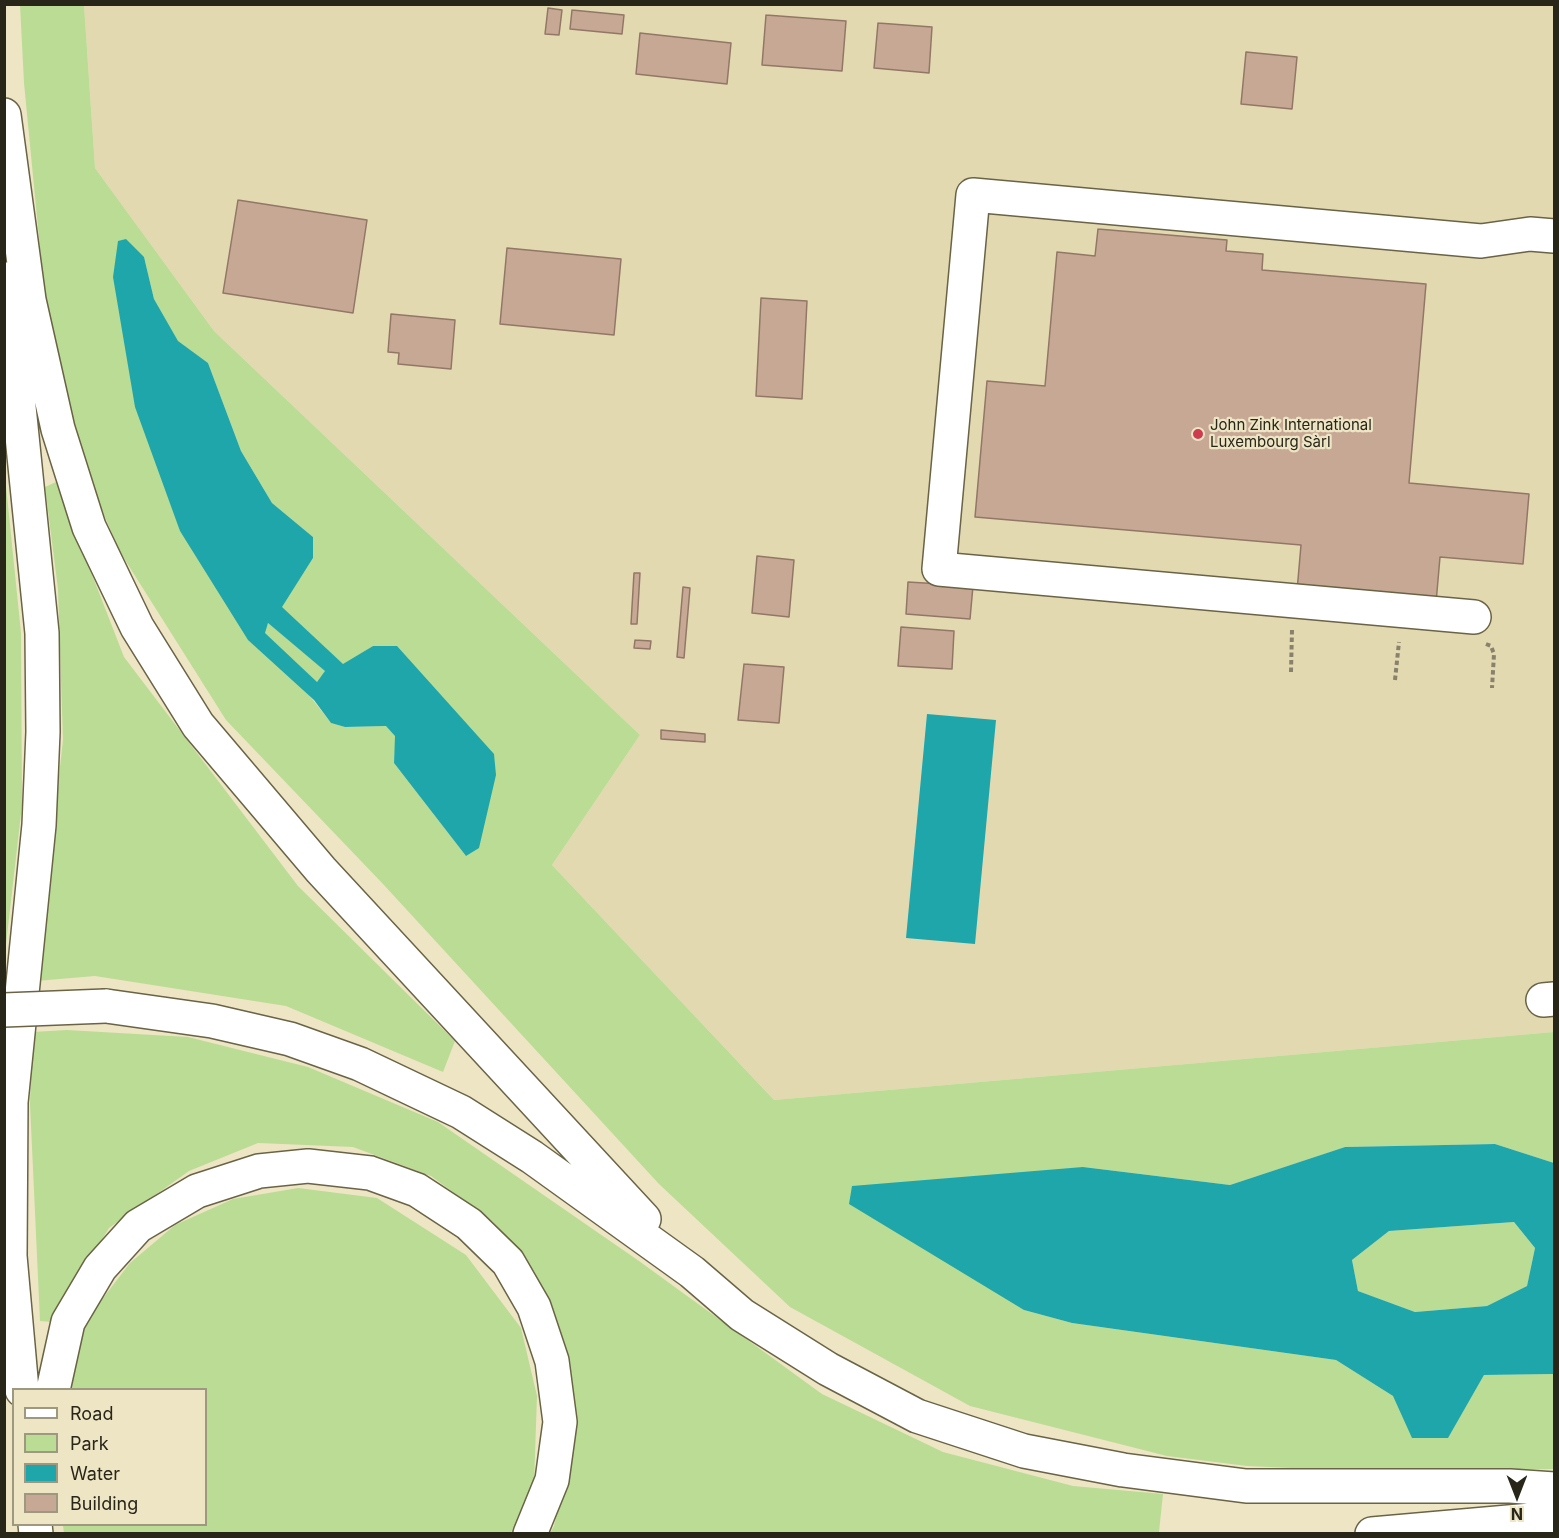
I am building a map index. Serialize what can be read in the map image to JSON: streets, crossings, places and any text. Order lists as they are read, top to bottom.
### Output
{
  "places": ["John Zink International Luxembourg Sàrl"],
  "legend": [
    "Road",
    "Park",
    "Water",
    "Building"
  ],
  "north": "bottom"
}
